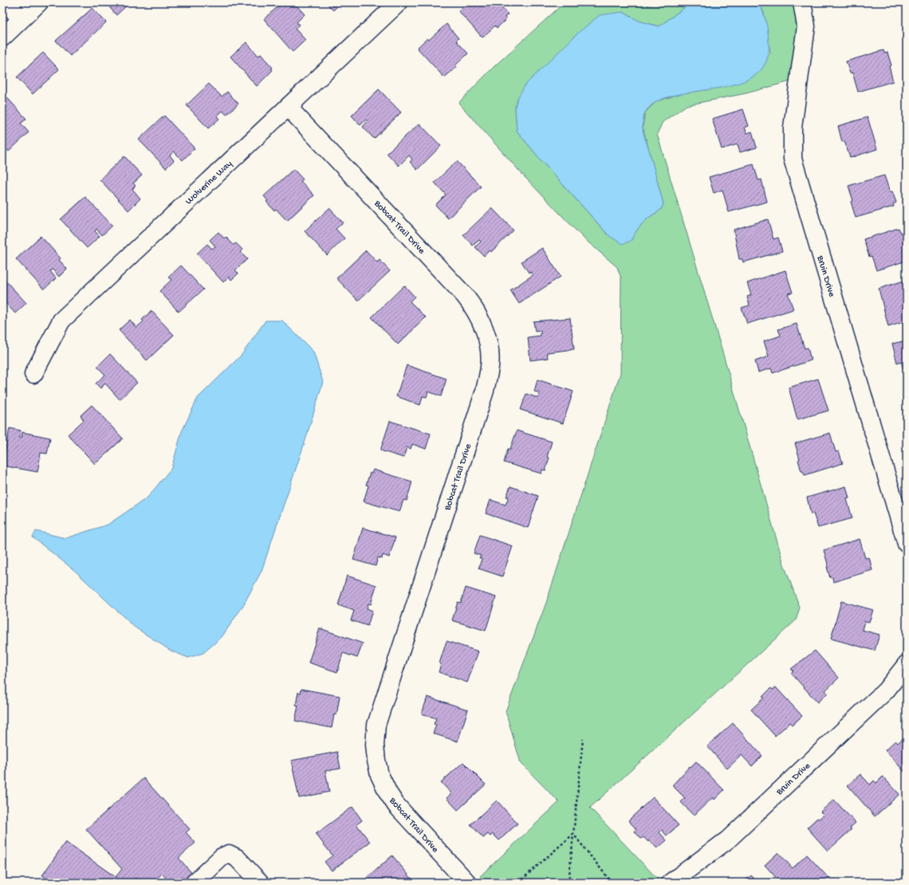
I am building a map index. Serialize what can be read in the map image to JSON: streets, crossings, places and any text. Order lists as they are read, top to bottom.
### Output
{
  "streets": {
    "street": ["Wolverine Way", "Bobcat Trail Drive", "Bruin Drive"]
  },
  "crossings": [
    ["Wolverine Way", "Bobcat Trail Drive"]
  ]
}
